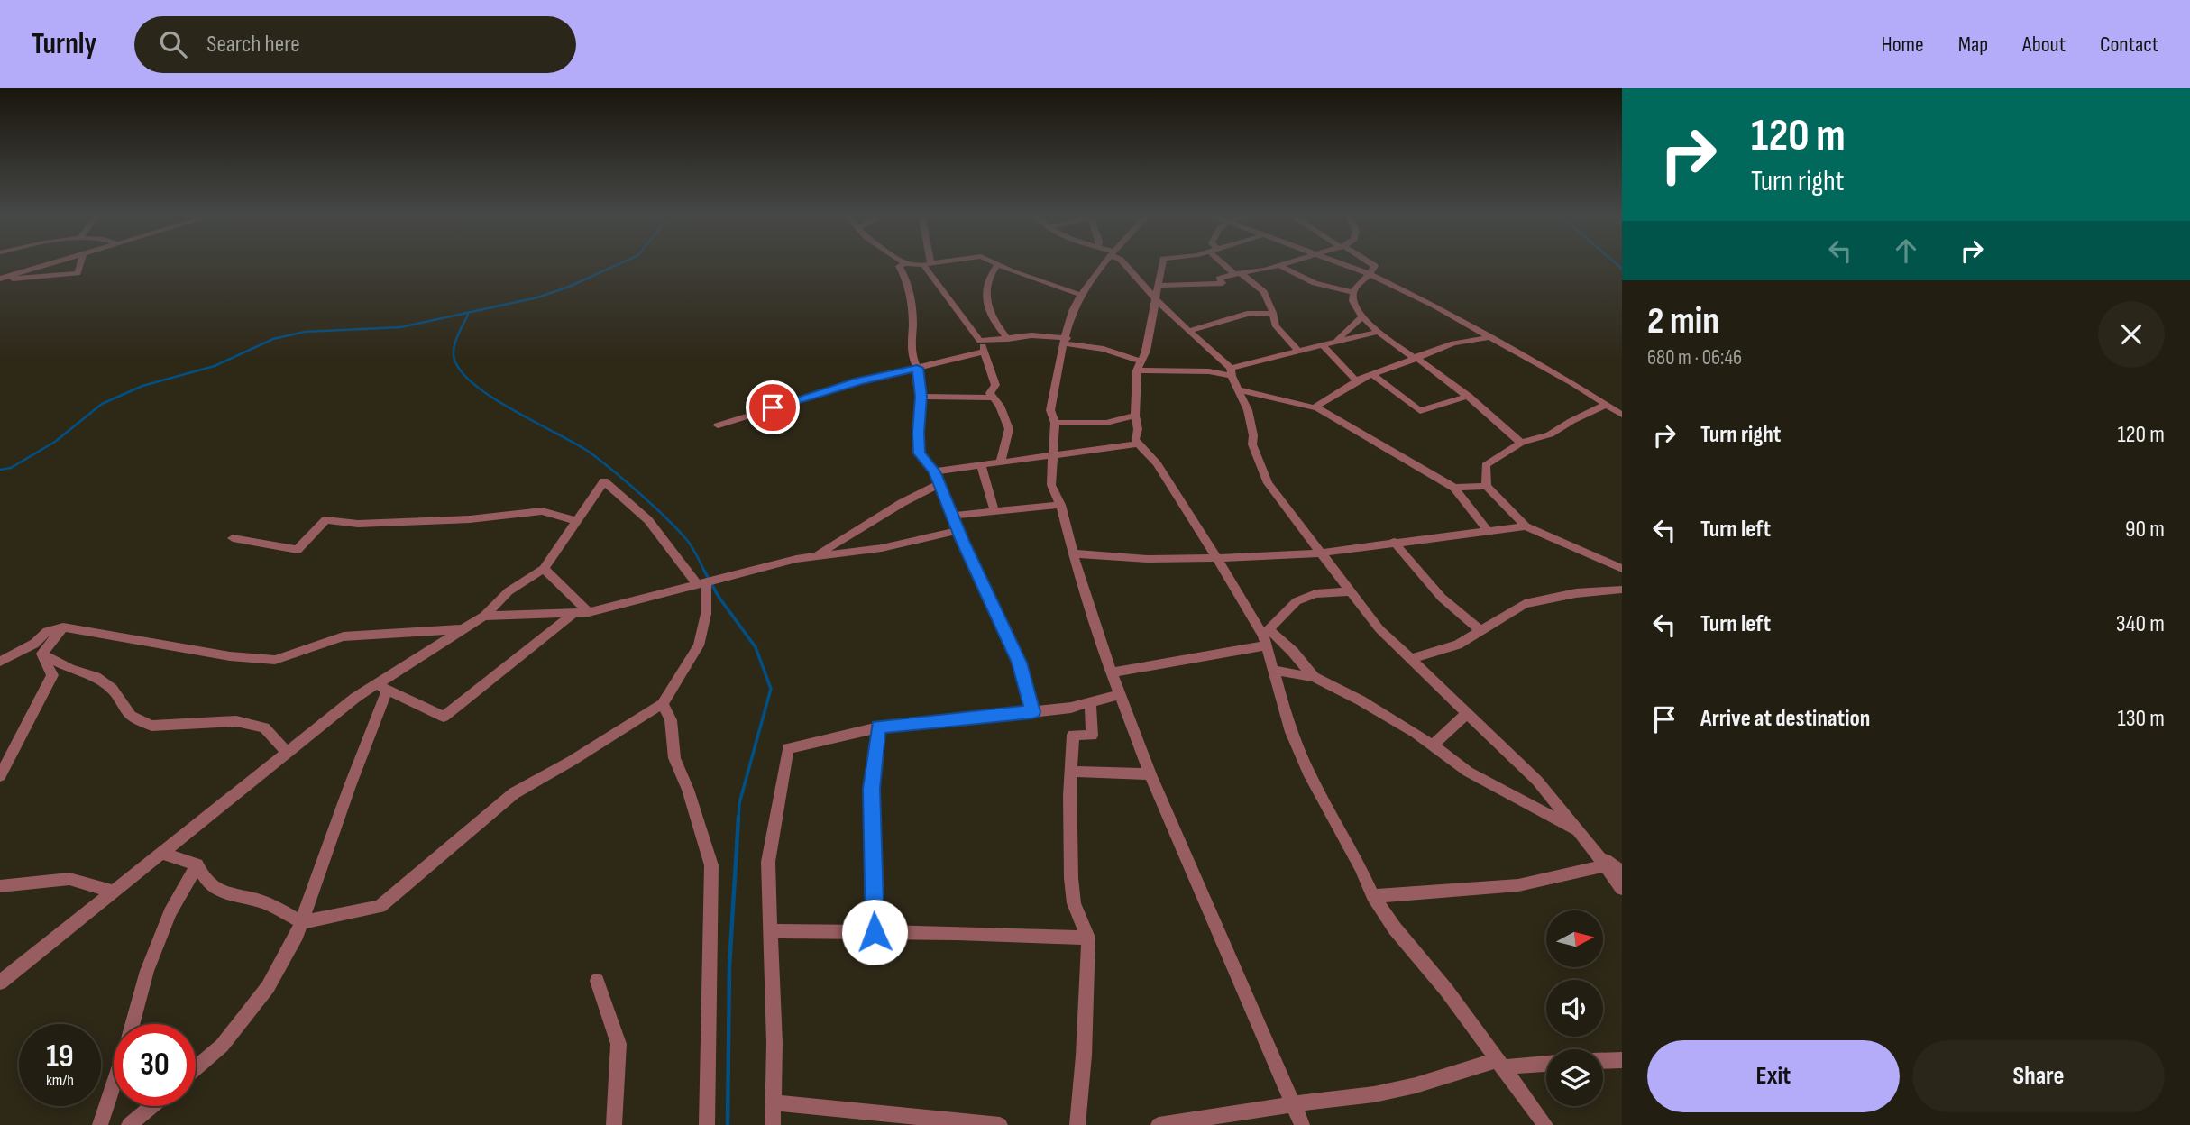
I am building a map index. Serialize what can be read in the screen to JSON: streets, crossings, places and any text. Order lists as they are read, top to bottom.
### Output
{
  "north": "right",
  "page": {
    "header": "Turnly",
    "search": "Search here",
    "nav": [
      "Home",
      "Map",
      "About",
      "Contact"
    ],
    "turn": ["120 m", "Turn right"],
    "heading": ["2 min", "680 m · 06:46"],
    "list": [
      {
        "name": "Turn right",
        "value": "120 m"
      },
      {
        "name": "Turn left",
        "value": "90 m"
      },
      {
        "name": "Turn left",
        "value": "340 m"
      },
      {
        "name": "Arrive at destination",
        "value": "130 m"
      }
    ],
    "speed": "19 km/h",
    "limit": "30",
    "buttons": ["Exit", "Share"]
  }
}
